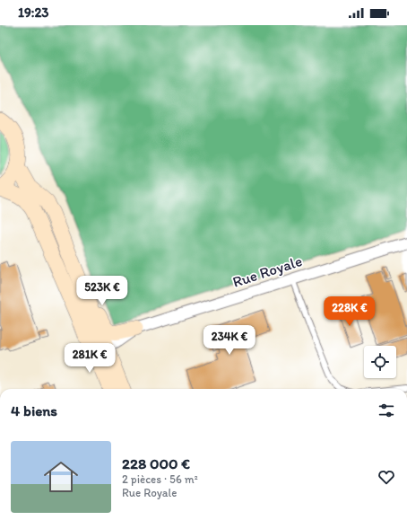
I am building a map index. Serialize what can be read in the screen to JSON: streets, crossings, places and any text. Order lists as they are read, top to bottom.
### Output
{
  "streets": {
    "street": ["Rue Royale"]
  },
  "page": {
    "status": "19:23",
    "price": [
      "523K €",
      "228K €",
      "234K €",
      "281K €"
    ],
    "heading": "4 biens",
    "list": [
      {
        "name": "228 000 €",
        "note": "2 pièces · 56 m² · Rue Royale"
      }
    ]
  }
}
